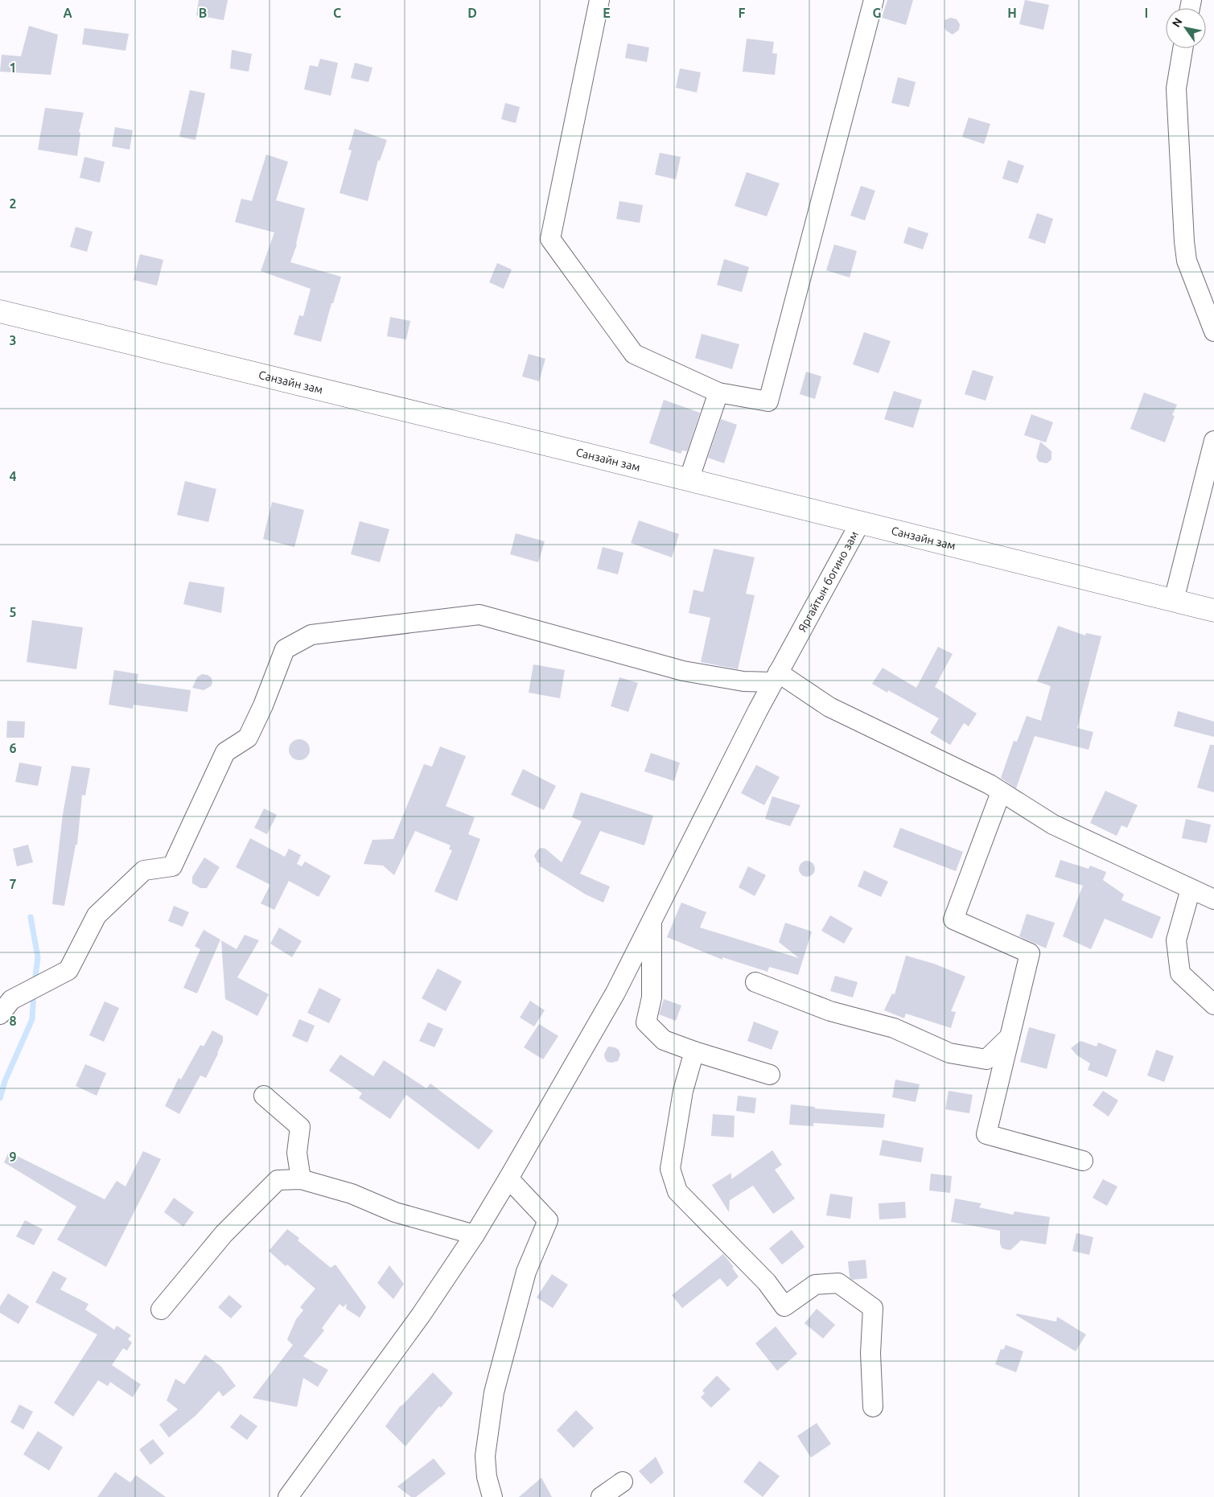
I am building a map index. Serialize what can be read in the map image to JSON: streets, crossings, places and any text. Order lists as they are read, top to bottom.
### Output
{
  "streets": {
    "main road": ["Санзайн зам"],
    "street": ["Яргайтын богино зам"]
  },
  "crossings": [
    ["Санзайн зам", "Яргайтын богино зам"]
  ],
  "north": "top left",
  "grid": {
    "columns": [
      "A",
      "B",
      "C",
      "D",
      "E",
      "F",
      "G",
      "H",
      "I"
    ],
    "rows": [
      "1",
      "2",
      "3",
      "4",
      "5",
      "6",
      "7",
      "8",
      "9"
    ]
  }
}
